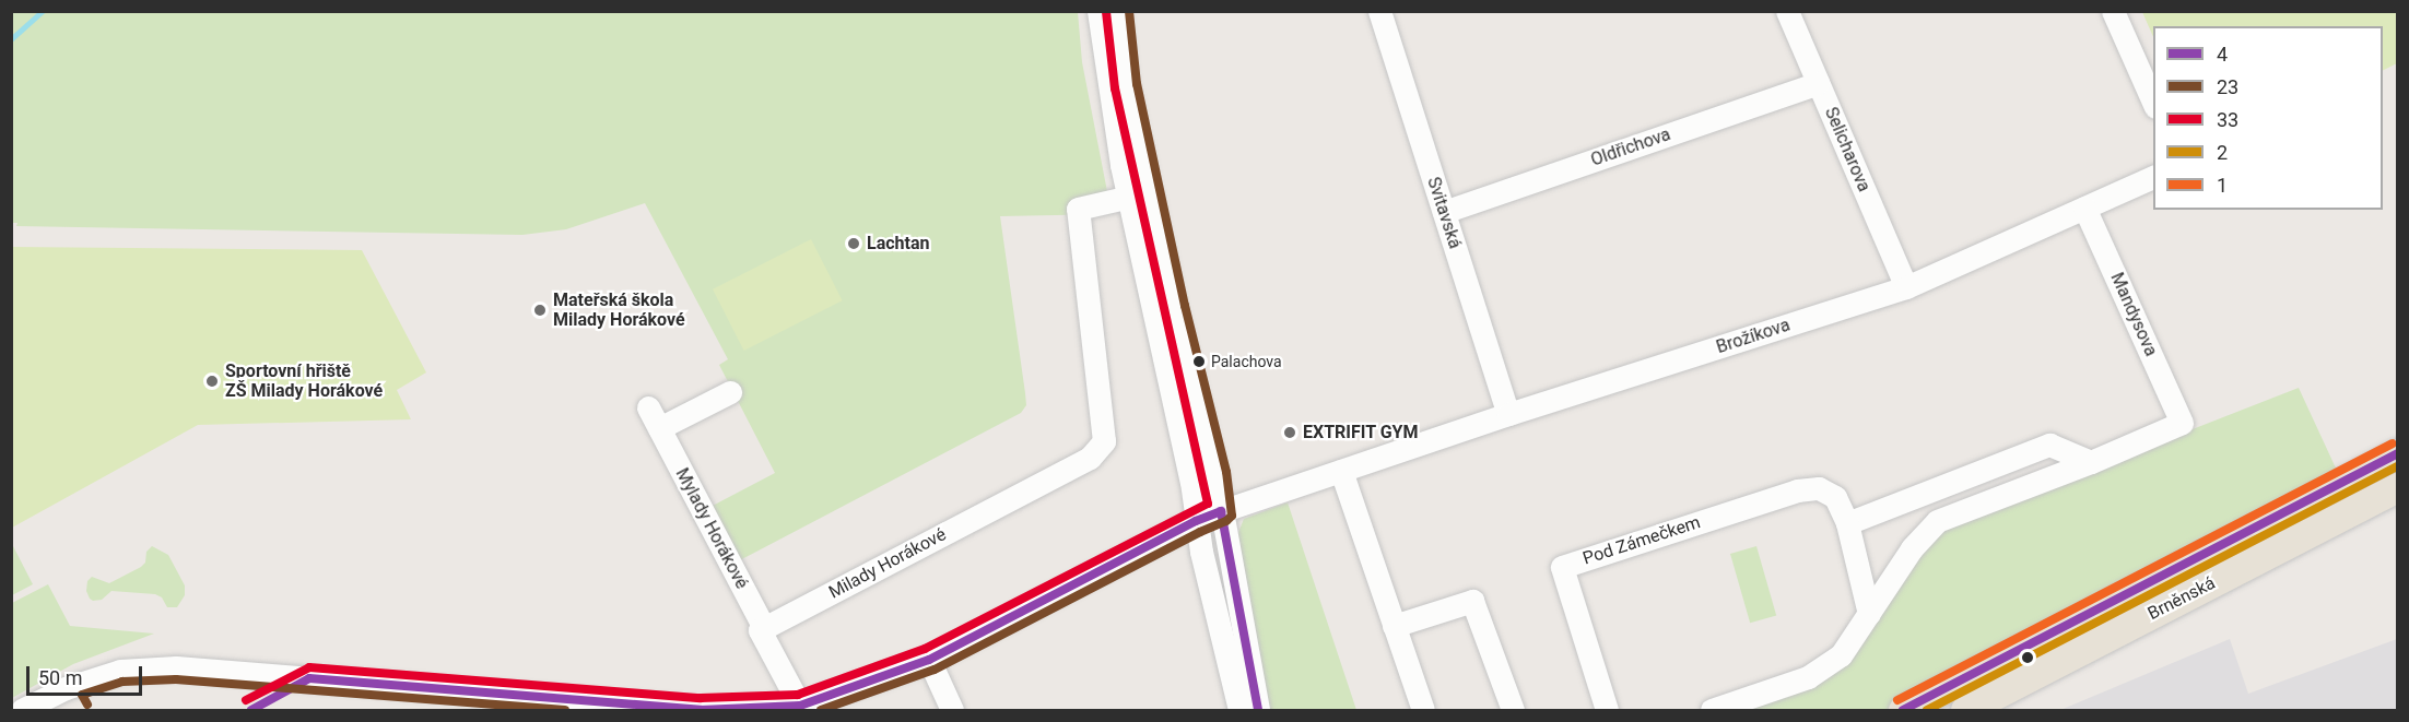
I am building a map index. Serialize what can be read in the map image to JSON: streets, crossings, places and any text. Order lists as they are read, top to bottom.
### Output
{
  "streets": {
    "main road": ["Brněnská"],
    "street": [
      "Oldřichova",
      "Selicharova",
      "Svitavská",
      "Mandysova",
      "Brožíkova",
      "Mylady Horákové",
      "Pod Zámečkem",
      "Milady Horákové"
    ]
  },
  "crossings": [
    ["Oldřichova", "Selicharova"],
    ["Oldřichova", "Svitavská"],
    ["Selicharova", "Brožíkova"],
    ["Svitavská", "Brožíkova"],
    ["Mandysova", "Brožíkova"],
    ["Mylady Horákové", "Milady Horákové"]
  ],
  "places": [
    "Lachtan",
    "Mateřská škola Milady Horákové",
    "Palachova",
    "Sportovní hřiště ZŠ Milady Horákové",
    "EXTRIFIT GYM"
  ],
  "lines": [
    "transit line 23",
    "transit line 33",
    "transit line 1",
    "transit line 4",
    "transit line 2"
  ],
  "legend": [
    "4",
    "23",
    "33",
    "2",
    "1"
  ],
  "scale_bar": "50 m"
}
